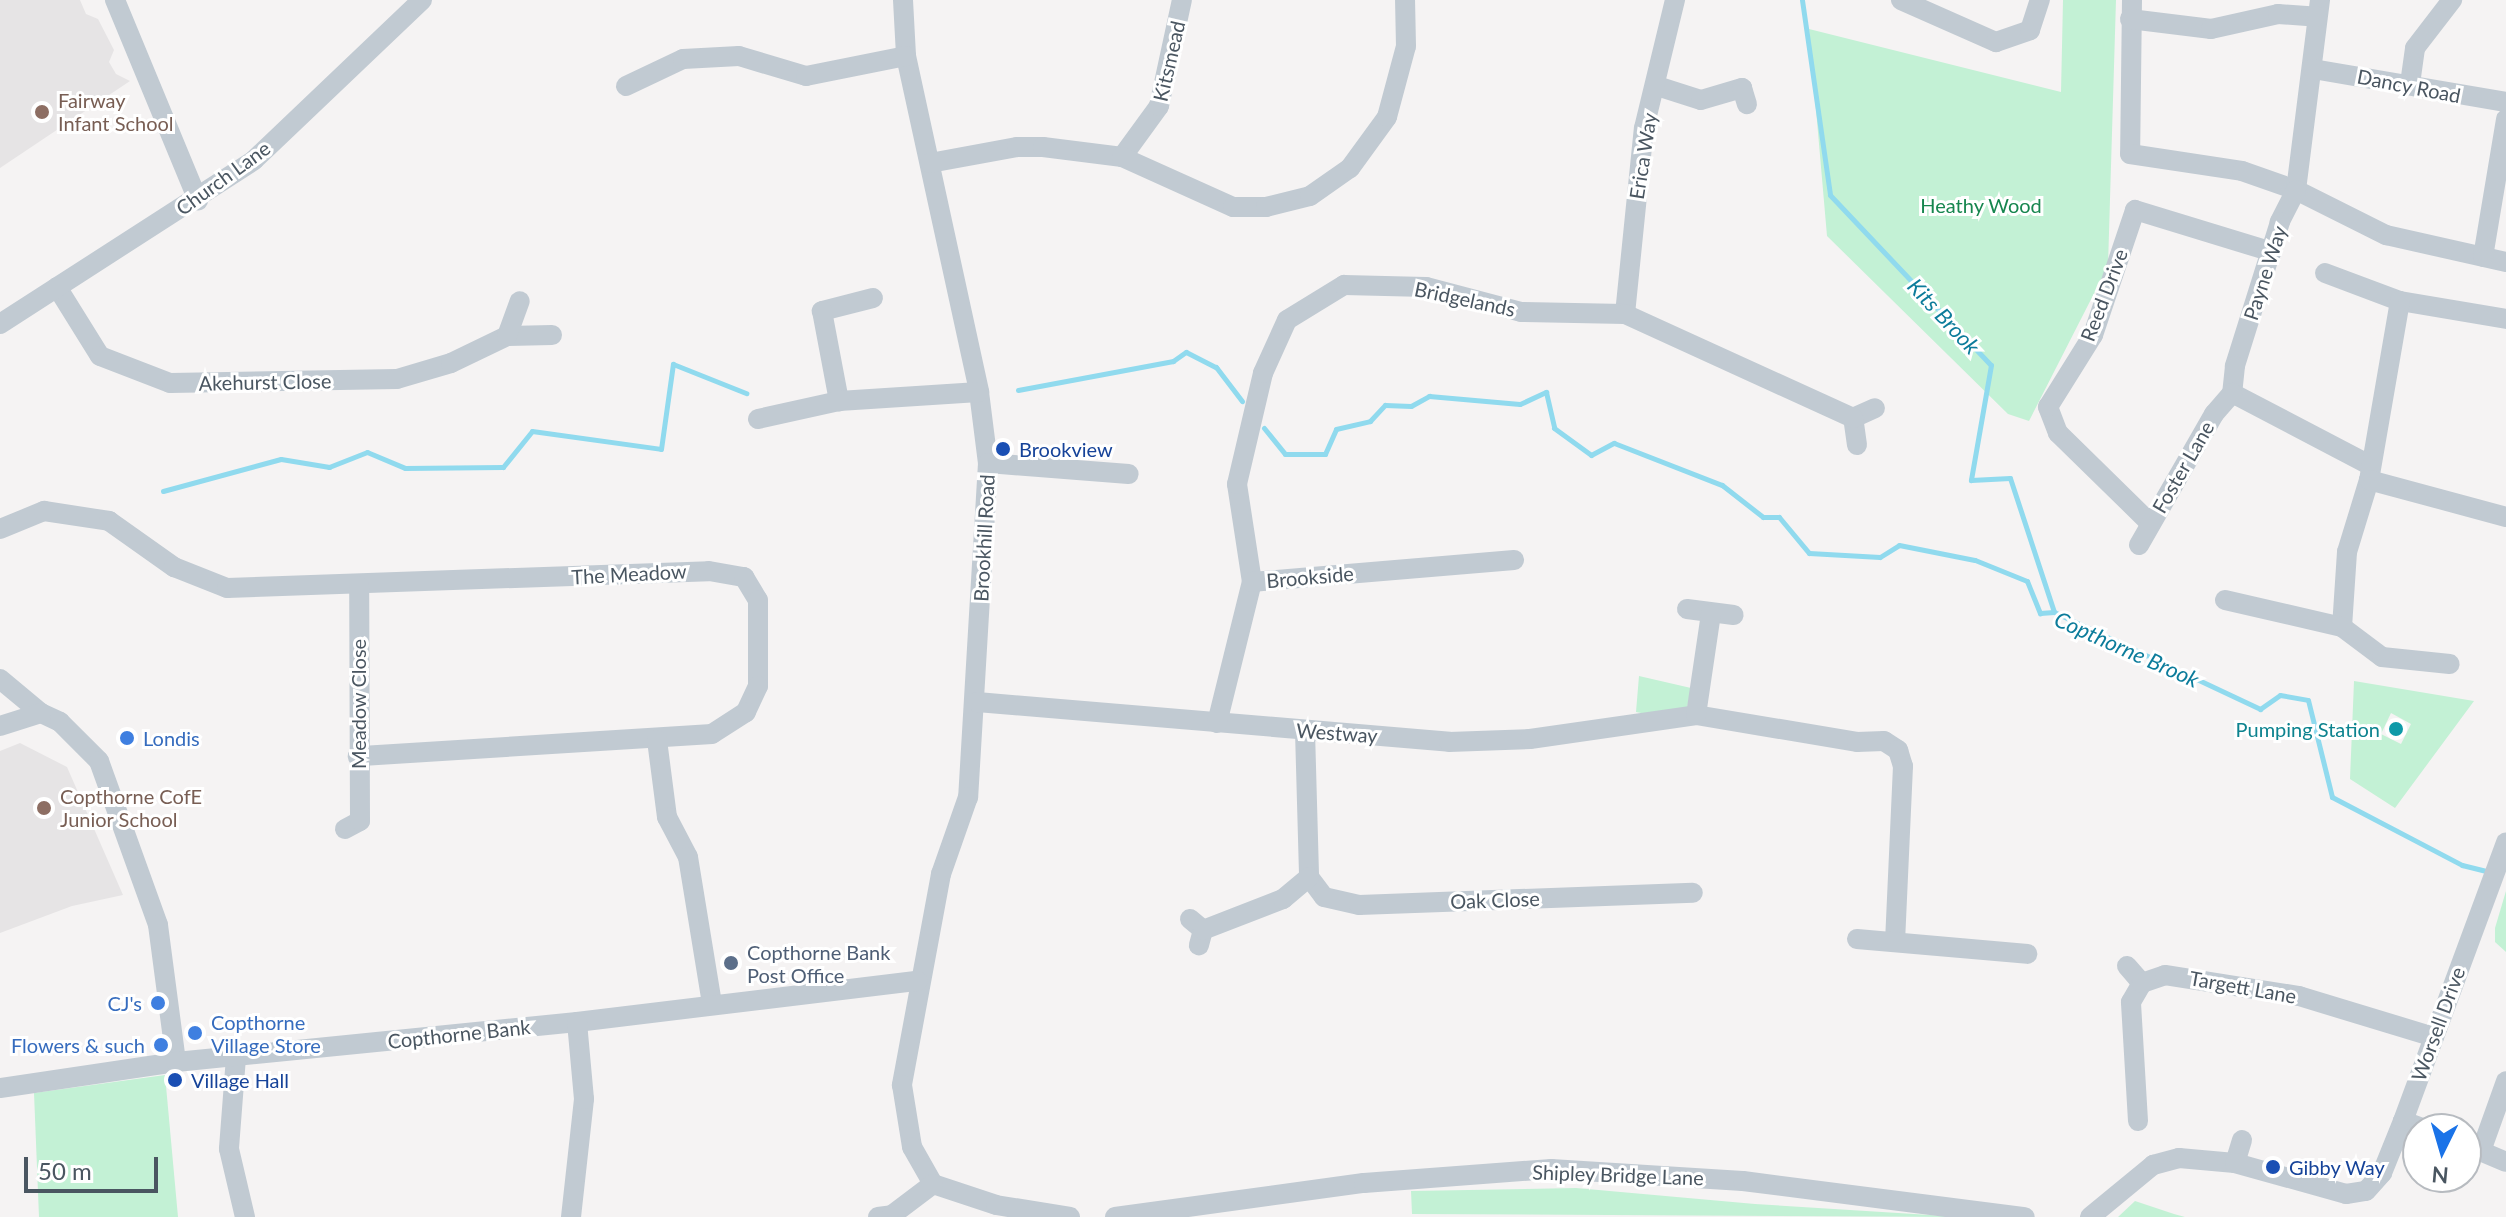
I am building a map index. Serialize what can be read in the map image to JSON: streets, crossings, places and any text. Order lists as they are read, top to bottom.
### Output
{
  "streets": {
    "street": [
      "Kitsmead",
      "Dancy Road",
      "Erica Way",
      "Church Lane",
      "Payne Way",
      "Reed Drive",
      "Bridgelands",
      "Akehurst Close",
      "Foster Lane",
      "Brookhill Road",
      "The Meadow",
      "Brookside",
      "Meadow Close",
      "Westway",
      "Oak Close",
      "Targett Lane",
      "Worsell Drive",
      "Copthorne Bank",
      "Shipley Bridge Lane"
    ]
  },
  "crossings": [
    ["Dancy Road", "Payne Way"],
    ["Erica Way", "Bridgelands"],
    ["Church Lane", "Akehurst Close"],
    ["Payne Way", "Reed Drive"],
    ["Payne Way", "Foster Lane"],
    ["Reed Drive", "Foster Lane"],
    ["Bridgelands", "Brookside"],
    ["Brookhill Road", "Westway"],
    ["Brookhill Road", "Copthorne Bank"],
    ["The Meadow", "Meadow Close"],
    ["Brookside", "Westway"],
    ["Targett Lane", "Worsell Drive"]
  ],
  "water": ["Kits Brook", "Copthorne Brook"],
  "parks": ["Heathy Wood"],
  "places": [
    "Fairway Infant School",
    "Brookview",
    "Pumping Station",
    "Londis",
    "Copthorne CofE Junior School",
    "Copthorne Bank Post Office",
    "CJ's",
    "Copthorne Village Store",
    "Flowers & such",
    "Village Hall",
    "Gibby Way"
  ],
  "scale_bar": "50 m",
  "north": "bottom"
}
